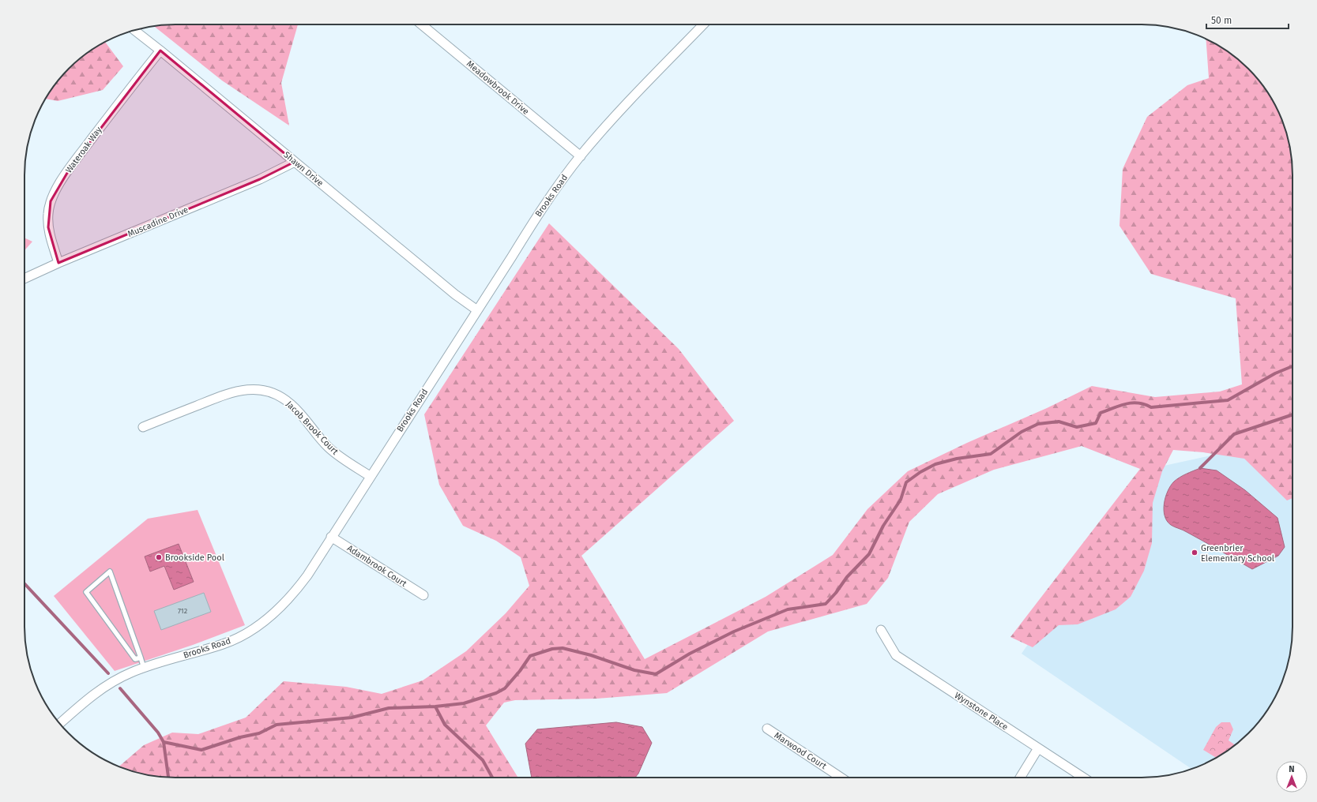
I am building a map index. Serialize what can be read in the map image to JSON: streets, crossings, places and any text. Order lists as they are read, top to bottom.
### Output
{
  "streets": {
    "street": [
      "Meadowbrook Drive",
      "Wateroak Way",
      "Shawn Drive",
      "Brooks Road",
      "Muscadine Drive",
      "Jacob Brook Court",
      "Adambrook Court",
      "Wynstone Place",
      "Marwood Court"
    ]
  },
  "crossings": [
    ["Meadowbrook Drive", "Brooks Road"],
    ["Wateroak Way", "Shawn Drive"],
    ["Wateroak Way", "Muscadine Drive"],
    ["Shawn Drive", "Brooks Road"],
    ["Shawn Drive", "Muscadine Drive"],
    ["Brooks Road", "Jacob Brook Court"],
    ["Brooks Road", "Adambrook Court"]
  ],
  "places": ["Greenbrier Elementary School", "Brookside Pool"],
  "house_numbers": ["712"],
  "scale_bar": "50 m",
  "north": "top"
}
